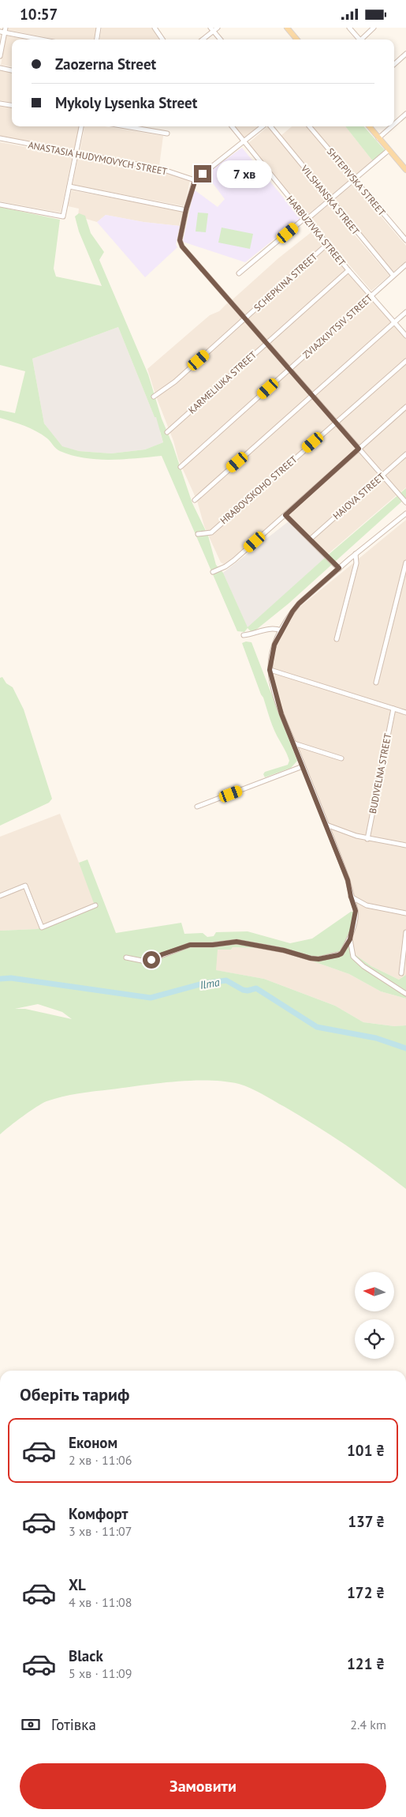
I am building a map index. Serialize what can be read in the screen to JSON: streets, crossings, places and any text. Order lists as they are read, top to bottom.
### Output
{
  "streets": {
    "street": [
      "ANASTASIA HUDYMOVYCH STREET",
      "SHTEPIVSKA STREET",
      "VILSHANSKA STREET",
      "HARBUZIVKA STREET",
      "SCHEPKINA STREET",
      "ZVIAZKIVTSIV STREET",
      "KARMELIUKA STREET",
      "HRABOVSKOHO STREET",
      "HAIOVA STREET",
      "BUDIVELNA STREET"
    ]
  },
  "crossings": [
    ["VILSHANSKA STREET", "ZVIAZKIVTSIV STREET"],
    ["HARBUZIVKA STREET", "SCHEPKINA STREET"],
    ["HARBUZIVKA STREET", "ZVIAZKIVTSIV STREET"],
    ["HARBUZIVKA STREET", "KARMELIUKA STREET"]
  ],
  "water": ["Ilma"],
  "north": "left",
  "page": {
    "status": "10:57",
    "banner": ["Zaozerna Street", "Mykoly Lysenka Street"],
    "bubble": "7 хв",
    "heading": "Оберіть тариф",
    "list": [
      {
        "name": "Економ",
        "note": "2 хв · 11:06",
        "value": "101 ₴"
      },
      {
        "name": "Комфорт",
        "note": "3 хв · 11:07",
        "value": "137 ₴"
      },
      {
        "name": "XL",
        "note": "4 хв · 11:08",
        "value": "172 ₴"
      },
      {
        "name": "Black",
        "note": "5 хв · 11:09",
        "value": "121 ₴"
      }
    ],
    "pay": ["Готівка", "2.4 km"],
    "buttons": "Замовити"
  }
}
